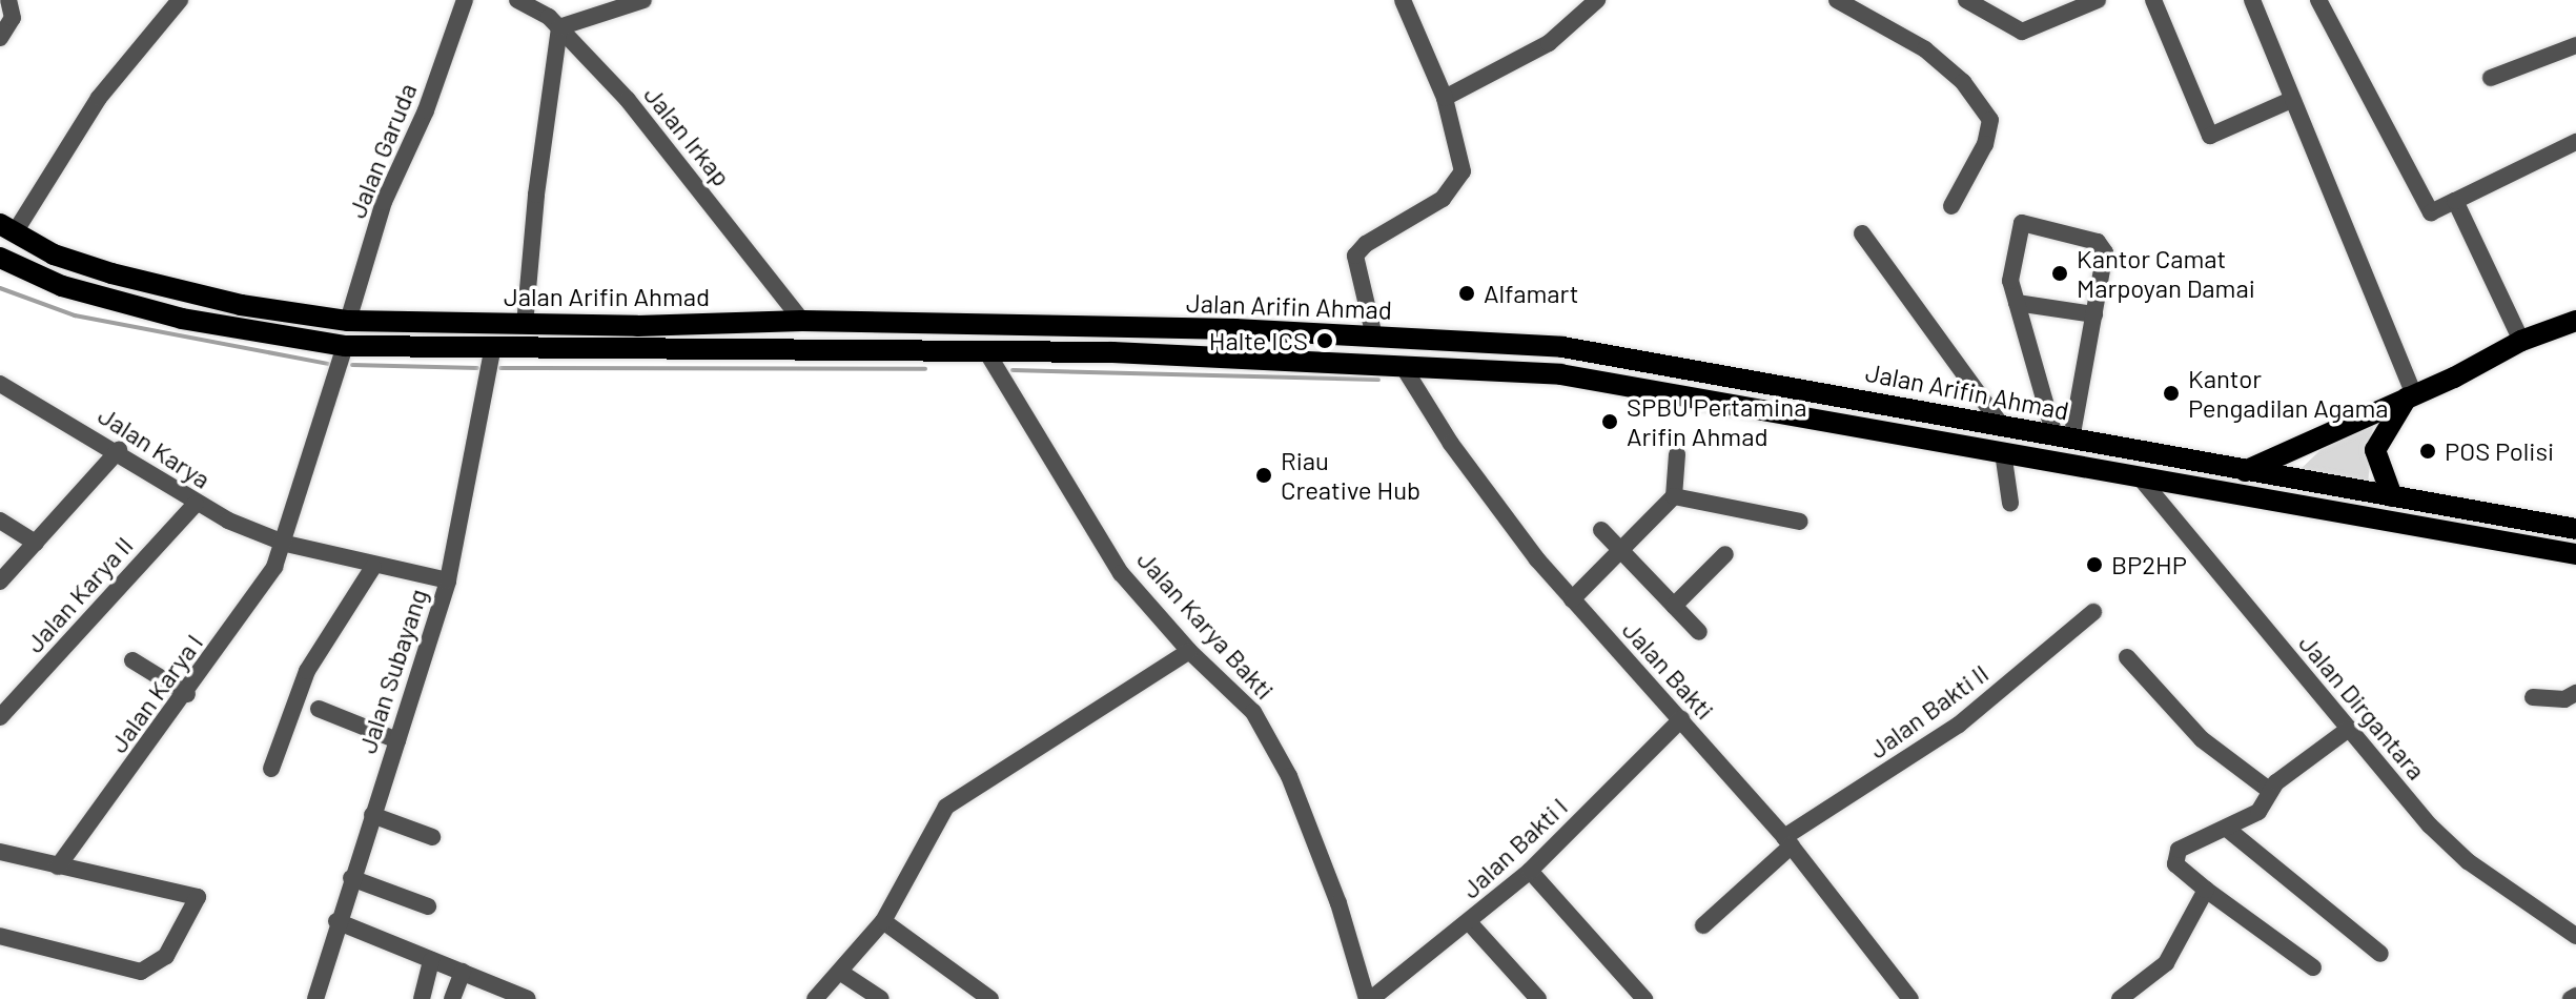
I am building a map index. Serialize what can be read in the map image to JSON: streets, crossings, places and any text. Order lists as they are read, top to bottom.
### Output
{
  "streets": {
    "main road": ["Jalan Arifin Ahmad"],
    "street": [
      "Jalan Irkap",
      "Jalan Garuda",
      "Jalan Karya",
      "Jalan Karya II",
      "Jalan Karya Bakti",
      "Jalan Bakti",
      "Jalan Subayang",
      "Jalan Karya I",
      "Jalan Dirgantara",
      "Jalan Bakti II",
      "Jalan Bakti I"
    ]
  },
  "crossings": [
    ["Jalan Irkap", "Jalan Arifin Ahmad"],
    ["Jalan Garuda", "Jalan Arifin Ahmad"],
    ["Jalan Arifin Ahmad", "Jalan Karya Bakti"],
    ["Jalan Arifin Ahmad", "Jalan Bakti"],
    ["Jalan Arifin Ahmad", "Jalan Subayang"],
    ["Jalan Arifin Ahmad", "Jalan Dirgantara"],
    ["Jalan Karya", "Jalan Karya II"],
    ["Jalan Karya", "Jalan Subayang"],
    ["Jalan Karya", "Jalan Karya I"],
    ["Jalan Karya Bakti", "Jalan Bakti I"],
    ["Jalan Bakti", "Jalan Bakti II"],
    ["Jalan Bakti", "Jalan Bakti I"]
  ],
  "places": [
    "Kantor Camat Marpoyan Damai",
    "Alfamart",
    "Halte ICS",
    "Kantor Pengadilan Agama",
    "SPBU Pertamina Arifin Ahmad",
    "POS Polisi",
    "Riau Creative Hub",
    "BP2HP"
  ]
}
